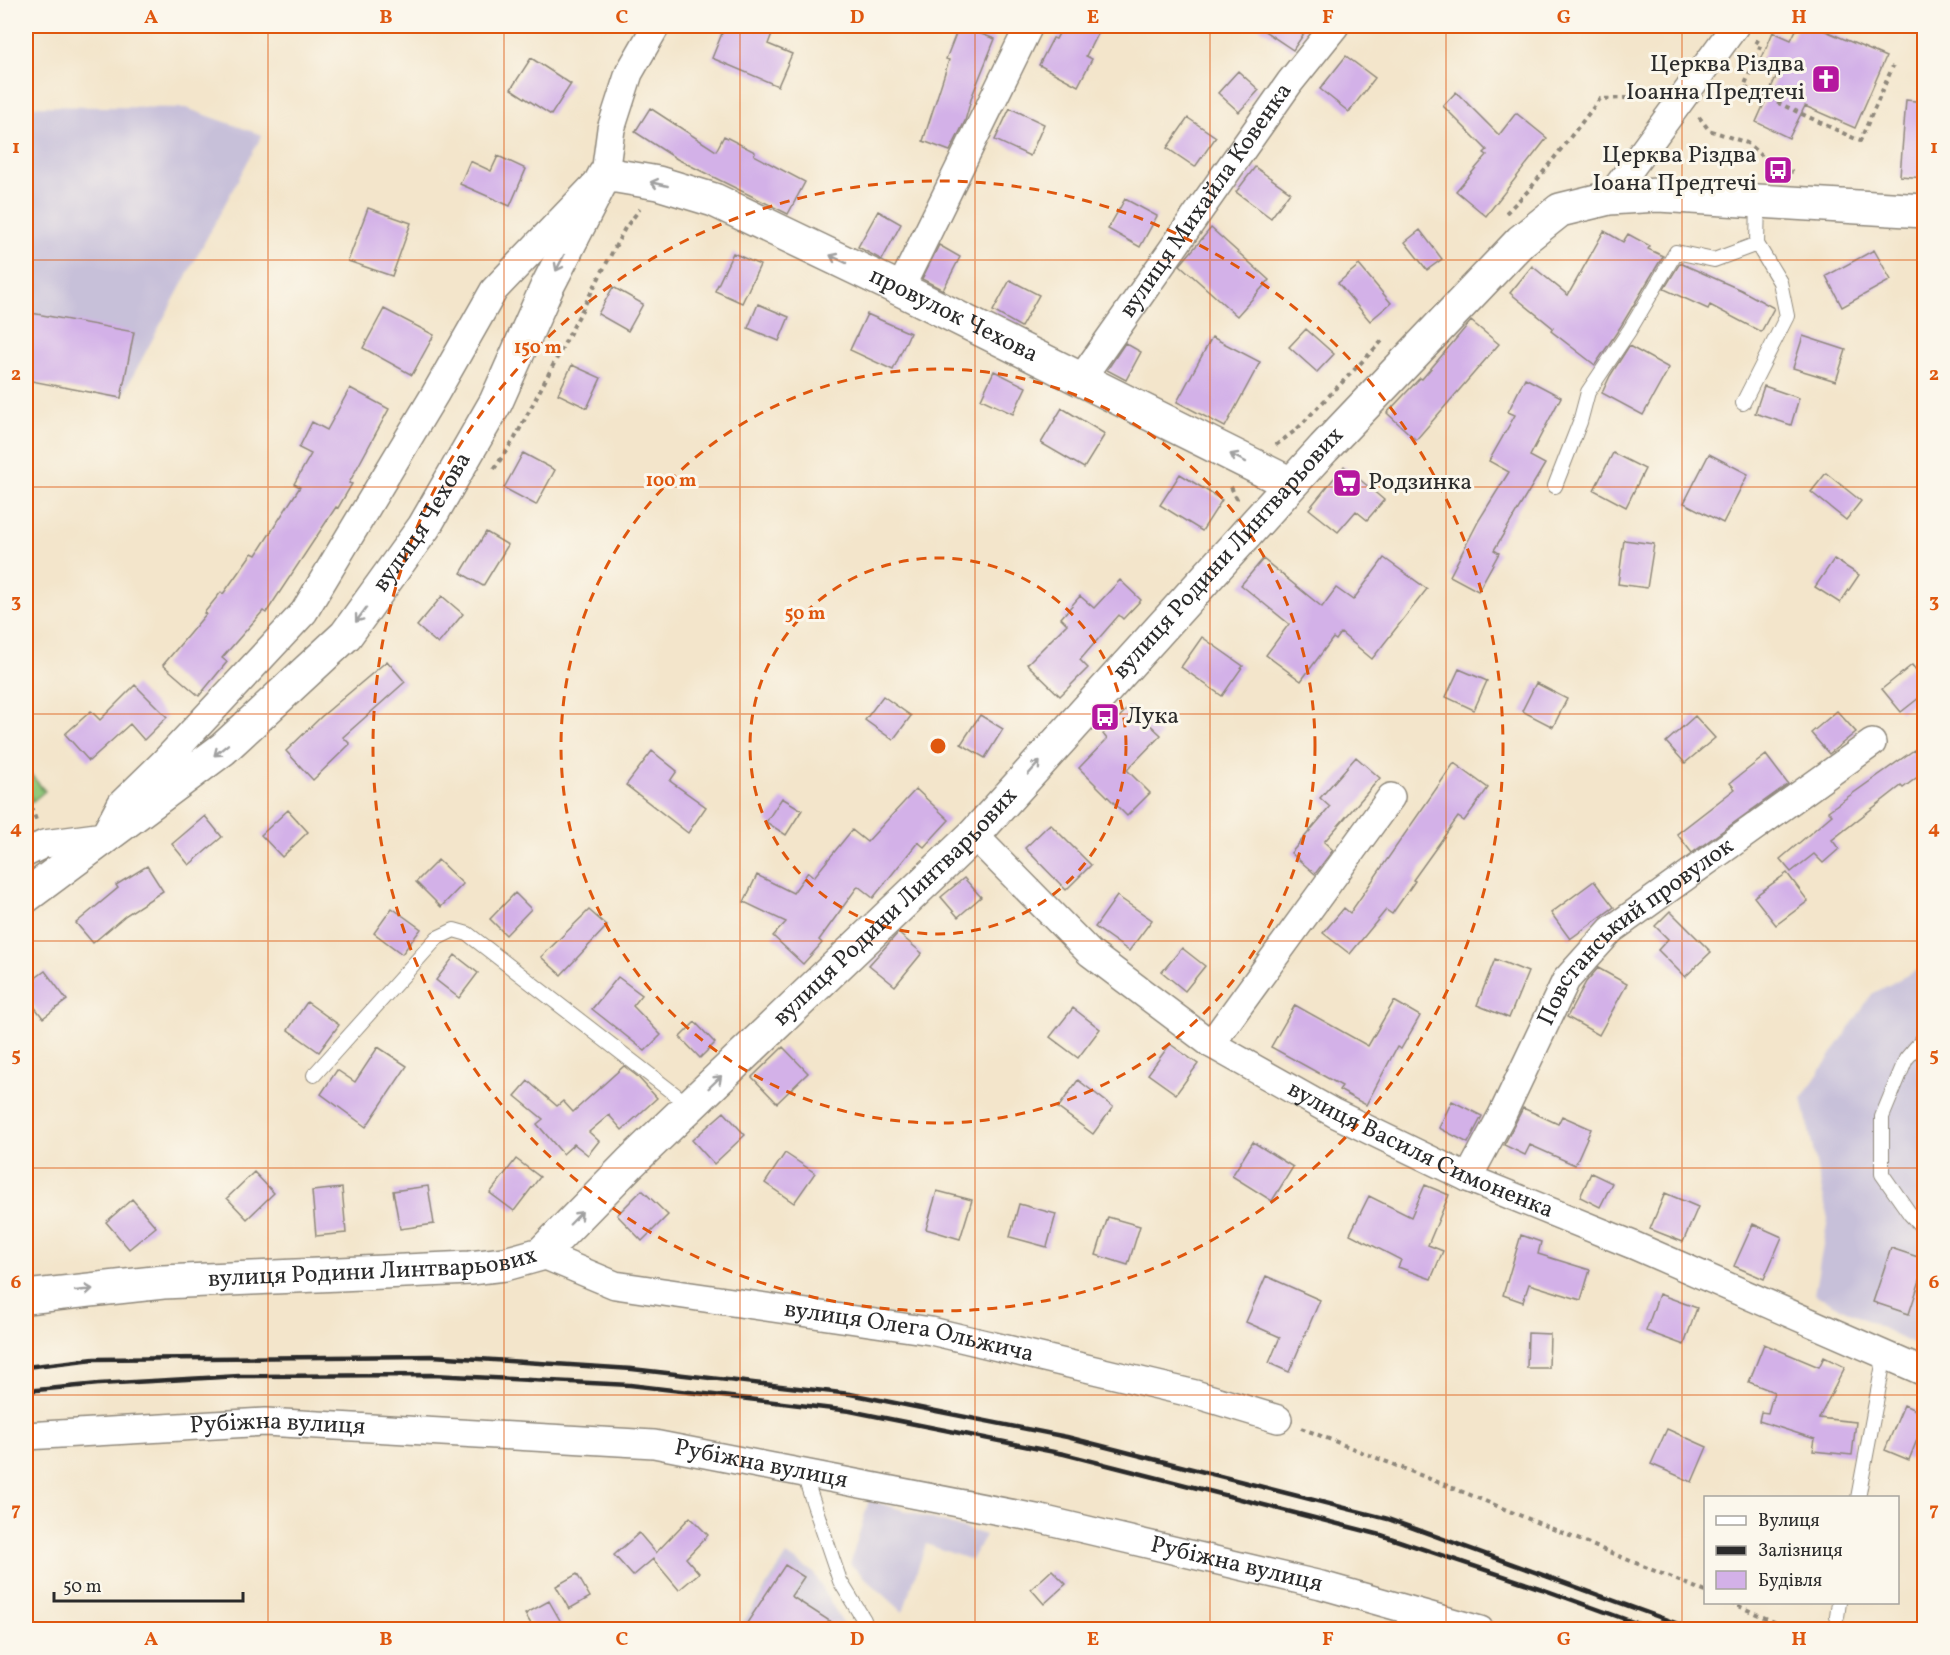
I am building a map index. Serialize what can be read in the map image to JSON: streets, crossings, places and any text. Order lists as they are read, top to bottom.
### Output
{
  "streets": {
    "main road": ["провулок Чехова", "вулиця Чехова", "вулиця Родини Линтварьових"],
    "street": [
      "вулиця Михайла Ковенка",
      "Повстанський провулок",
      "вулиця Василя Симоненка",
      "вулиця Олега Ольжича",
      "Рубіжна вулиця"
    ]
  },
  "crossings": [
    ["вулиця Михайла Ковенка", "провулок Чехова"],
    ["провулок Чехова", "вулиця Чехова"],
    ["провулок Чехова", "вулиця Родини Линтварьових"],
    ["вулиця Родини Линтварьових", "вулиця Василя Симоненка"],
    ["вулиця Родини Линтварьових", "вулиця Олега Ольжича"],
    ["Повстанський провулок", "вулиця Василя Симоненка"]
  ],
  "one_way": ["провулок Чехова", "вулиця Родини Линтварьових"],
  "places": {
    "church": ["Церква Різдва Іоанна Предтечі"],
    "bus stop": ["Церква Різдва Іоана Предтечі", "Лука"],
    "supermarket": ["Родзинка"]
  },
  "legend": ["Вулиця", "Залізниця", "Будівля"],
  "scale_bar": "50 m",
  "grid": {
    "columns": [
      "A",
      "B",
      "C",
      "D",
      "E",
      "F",
      "G",
      "H"
    ],
    "rows": [
      "1",
      "2",
      "3",
      "4",
      "5",
      "6",
      "7"
    ]
  },
  "rings": ["150 m", "100 m", "50 m"]
}
